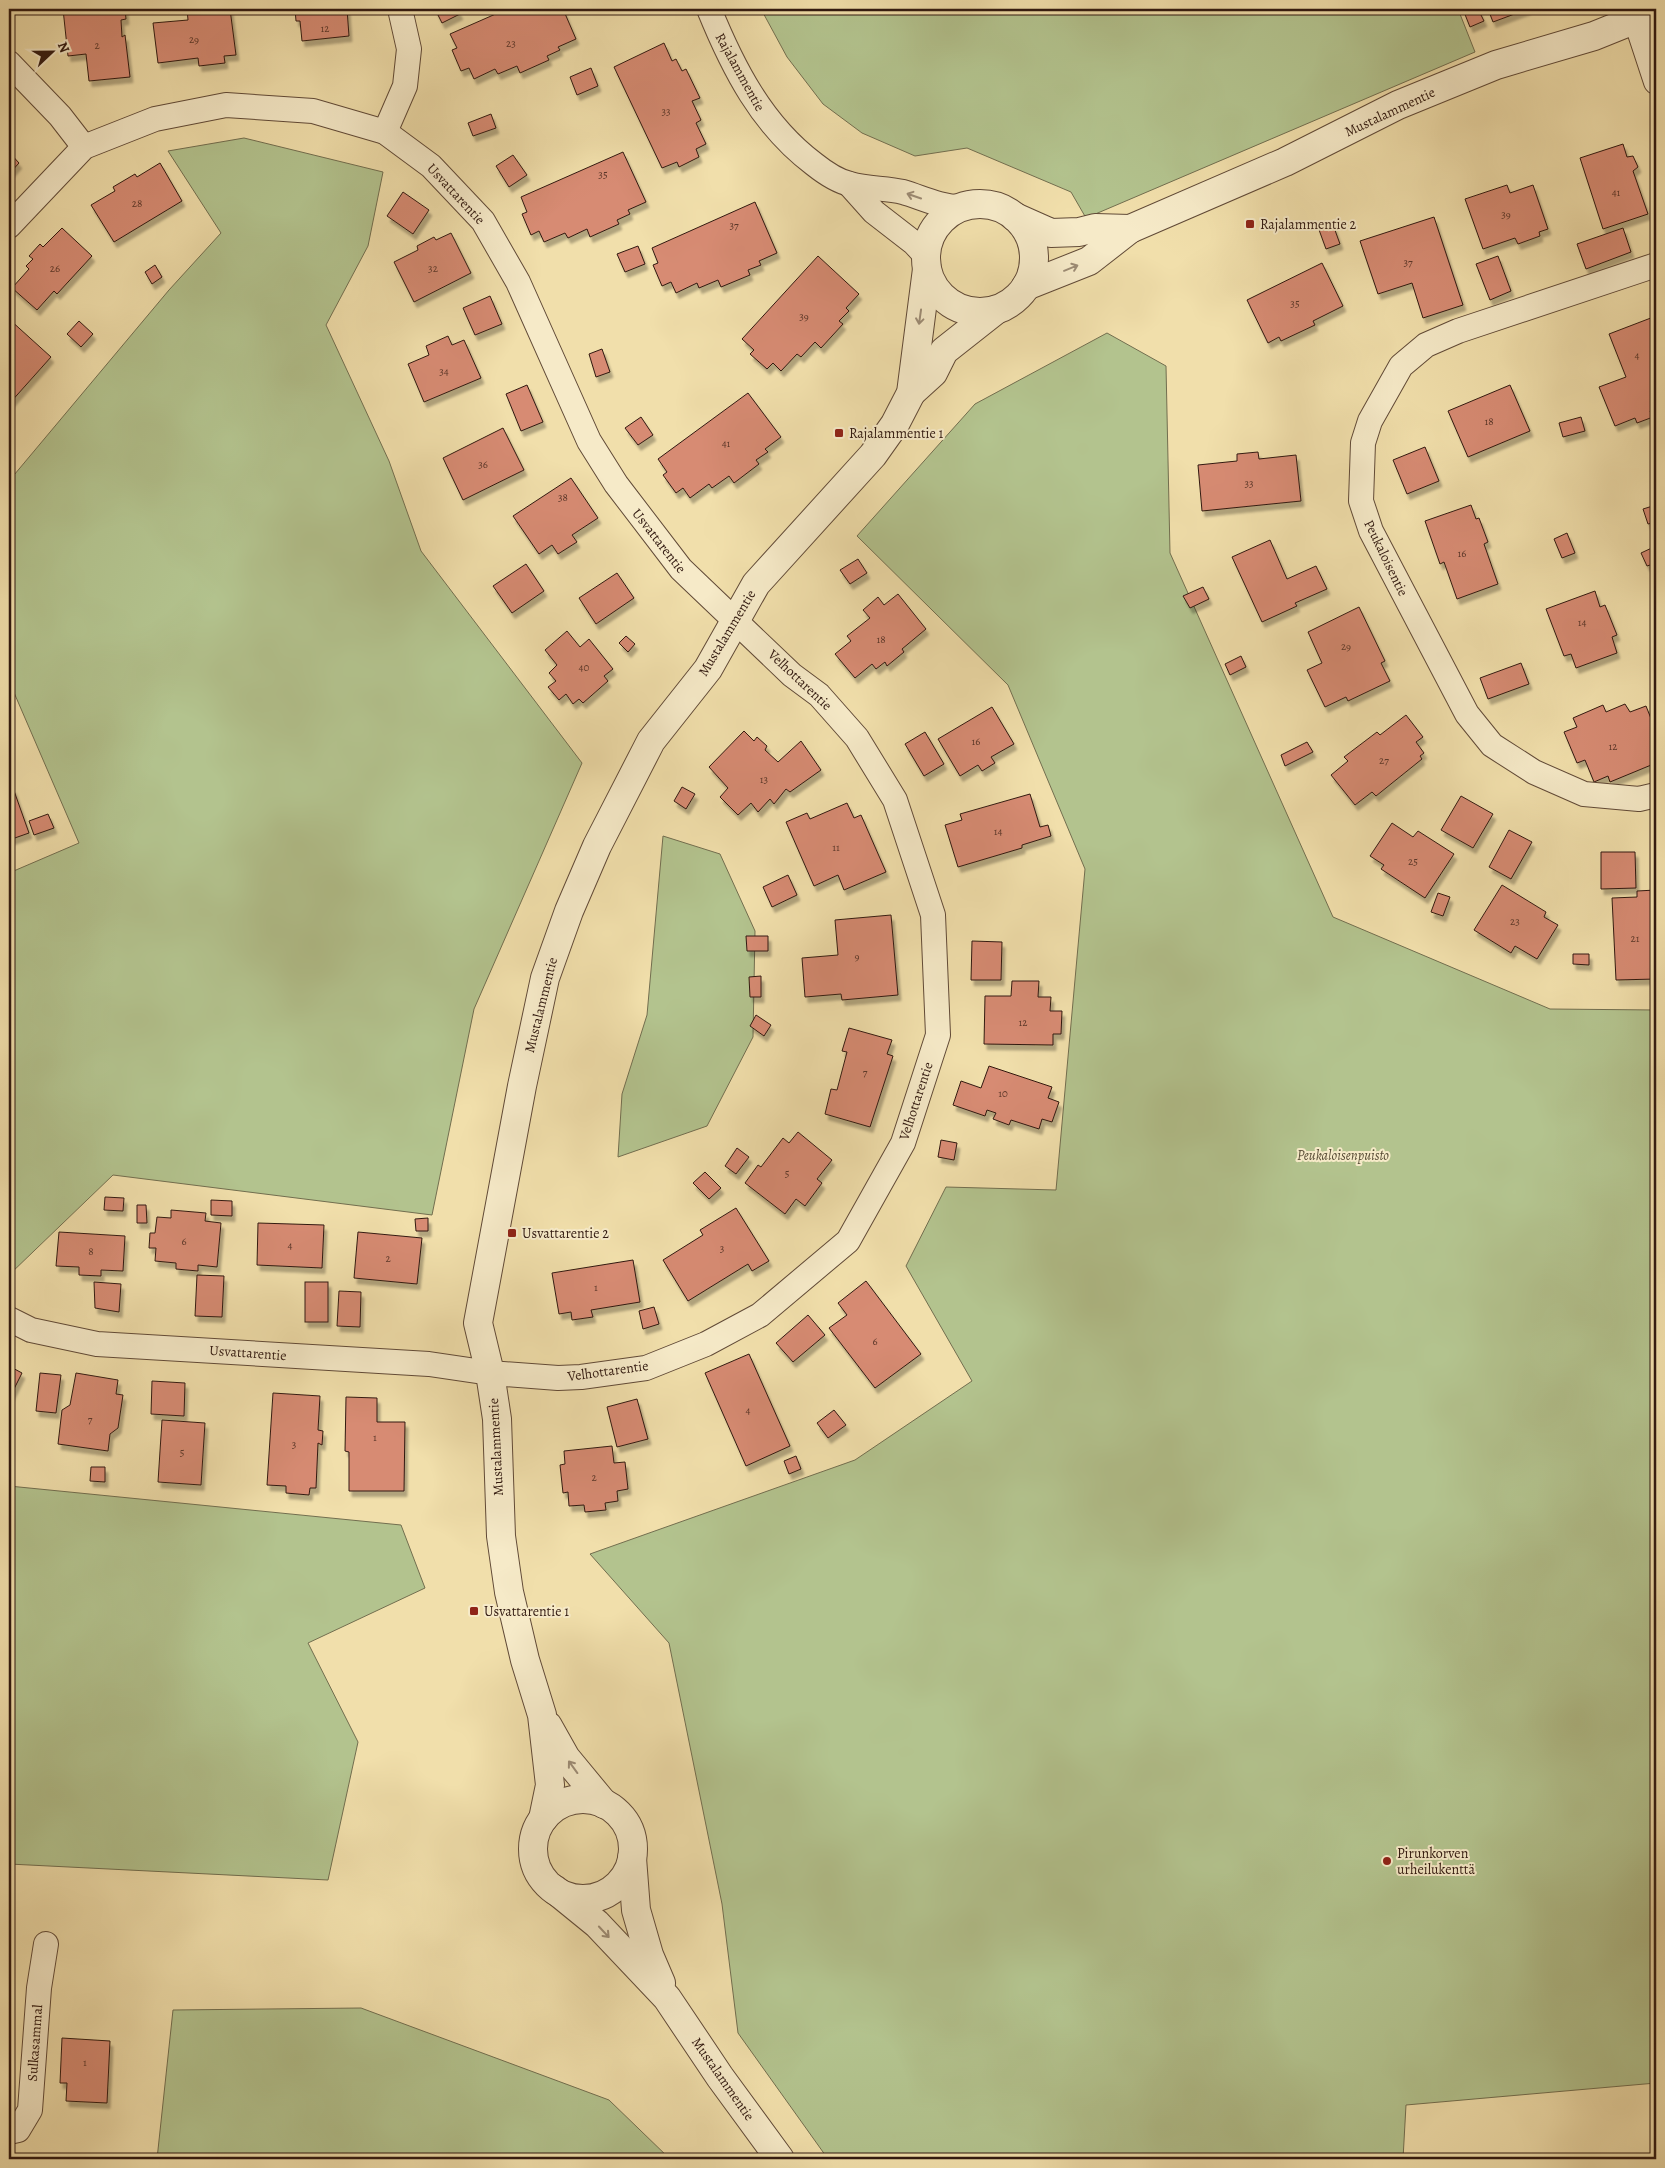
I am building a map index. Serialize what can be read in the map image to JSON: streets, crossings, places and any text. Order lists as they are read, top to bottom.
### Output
{
  "streets": {
    "street": [
      "Rajalammentie",
      "Mustalammentie",
      "Usvattarentie",
      "Peukaloisentie",
      "Velhottarentie",
      "Sulkasammal"
    ]
  },
  "crossings": [
    ["Rajalammentie", "Mustalammentie"],
    ["Mustalammentie", "Usvattarentie"],
    ["Mustalammentie", "Velhottarentie"],
    ["Usvattarentie", "Velhottarentie"]
  ],
  "parks": ["Peukaloisenpuisto"],
  "places": {
    "transit": [
      "Rajalammentie 2",
      "Rajalammentie 1",
      "Usvattarentie 2",
      "Usvattarentie 1"
    ],
    "other": ["Pirunkorven urheilukenttä"]
  },
  "house_numbers": [
    "12",
    "29",
    "23",
    "2",
    "33",
    "35",
    "41",
    "28",
    "39",
    "37",
    "37",
    "26",
    "32",
    "35",
    "39",
    "4",
    "34",
    "18",
    "41",
    "36",
    "33",
    "38",
    "16",
    "14",
    "18",
    "29",
    "40",
    "16",
    "12",
    "27",
    "13",
    "14",
    "11",
    "25",
    "23",
    "21",
    "9",
    "12",
    "7",
    "10",
    "5",
    "6",
    "4",
    "3",
    "8",
    "2",
    "1",
    "6",
    "4",
    "7",
    "1",
    "3",
    "5",
    "2",
    "1"
  ],
  "north": "right"
}
